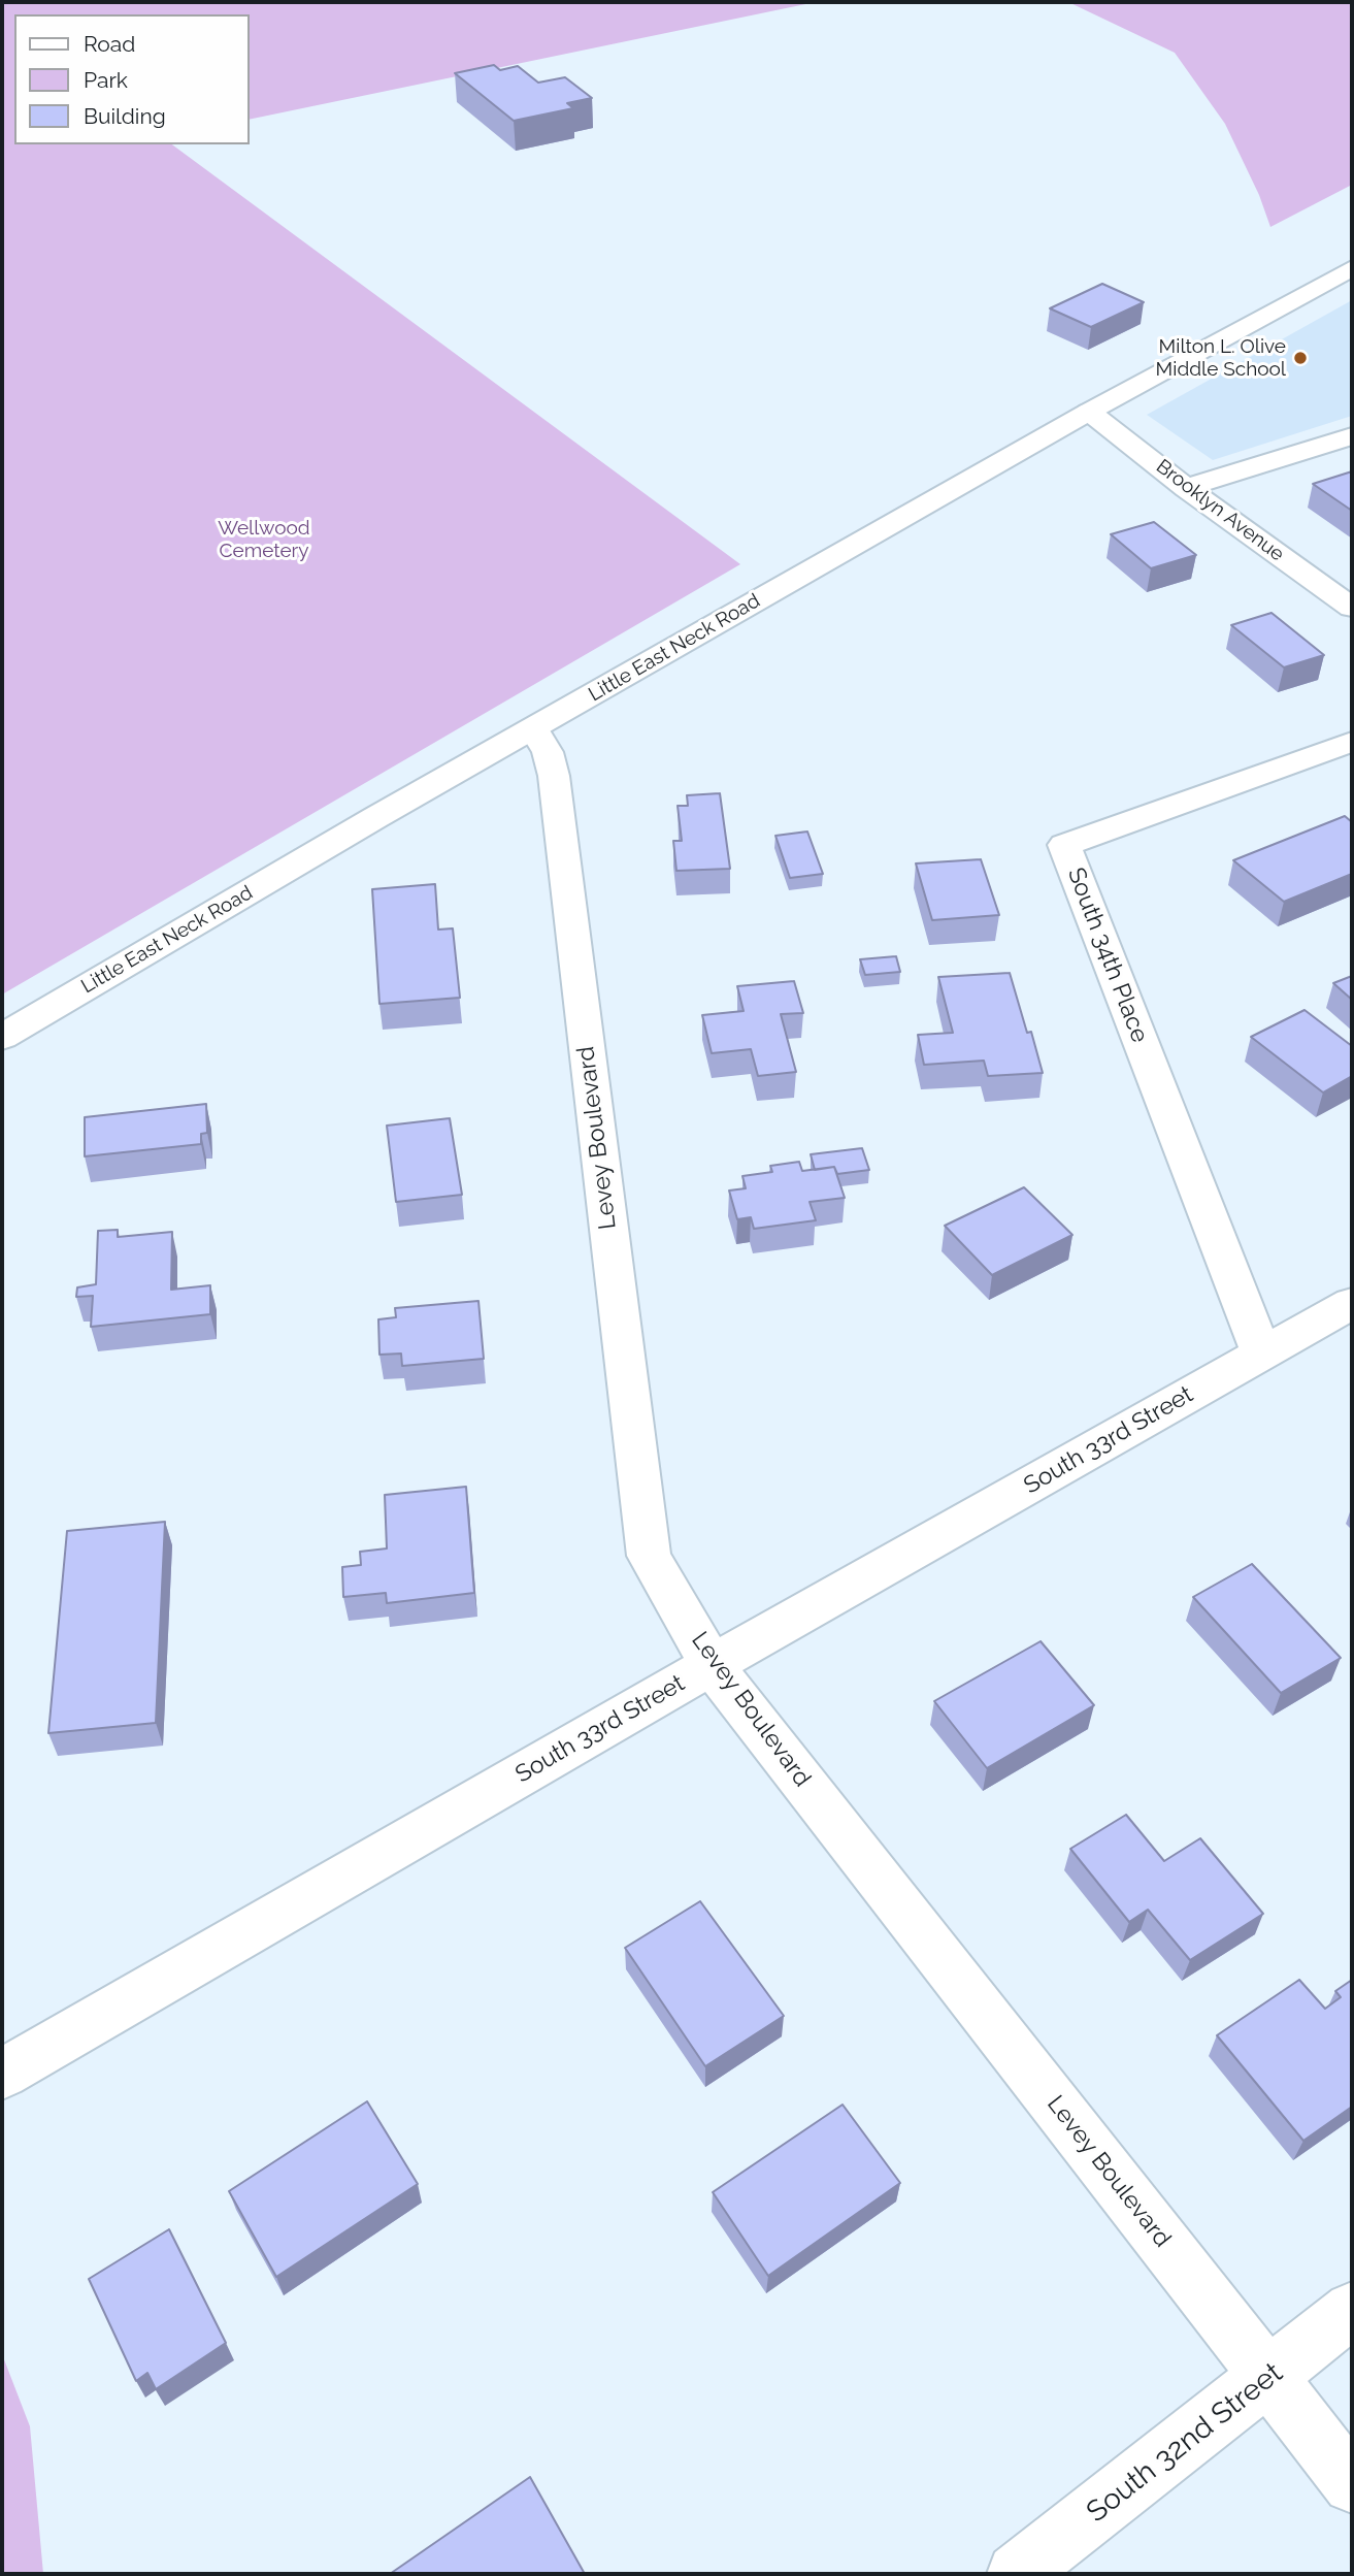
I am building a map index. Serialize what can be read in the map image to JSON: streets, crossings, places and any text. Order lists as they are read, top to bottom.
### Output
{
  "streets": {
    "street": [
      "Brooklyn Avenue",
      "Little East Neck Road",
      "South 34th Place",
      "Levey Boulevard",
      "South 33rd Street",
      "South 32nd Street"
    ]
  },
  "crossings": [
    ["Brooklyn Avenue", "Little East Neck Road"],
    ["Little East Neck Road", "Levey Boulevard"],
    ["South 34th Place", "South 33rd Street"],
    ["Levey Boulevard", "South 33rd Street"],
    ["Levey Boulevard", "South 32nd Street"]
  ],
  "parks": ["Wellwood Cemetery"],
  "places": ["Milton L. Olive Middle School"],
  "legend": ["Road", "Park", "Building"]
}
